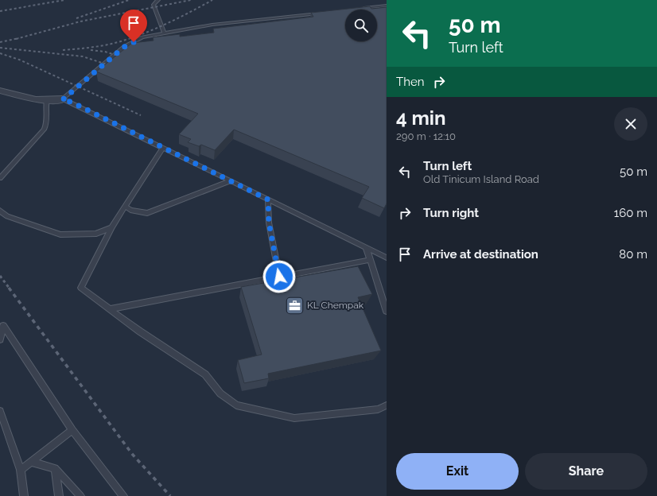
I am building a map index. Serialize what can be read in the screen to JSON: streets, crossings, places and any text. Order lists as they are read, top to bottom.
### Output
{
  "places": {
    "office": ["KL Chempak"]
  },
  "page": {
    "turn": ["50 m", "Turn left"],
    "then": "Then",
    "heading": ["4 min", "290 m · 12:10"],
    "list": [
      {
        "name": "Turn left",
        "note": "Old Tinicum Island Road",
        "value": "50 m"
      },
      {
        "name": "Turn right",
        "value": "160 m"
      },
      {
        "name": "Arrive at destination",
        "value": "80 m"
      }
    ],
    "buttons": ["Exit", "Share"]
  }
}
